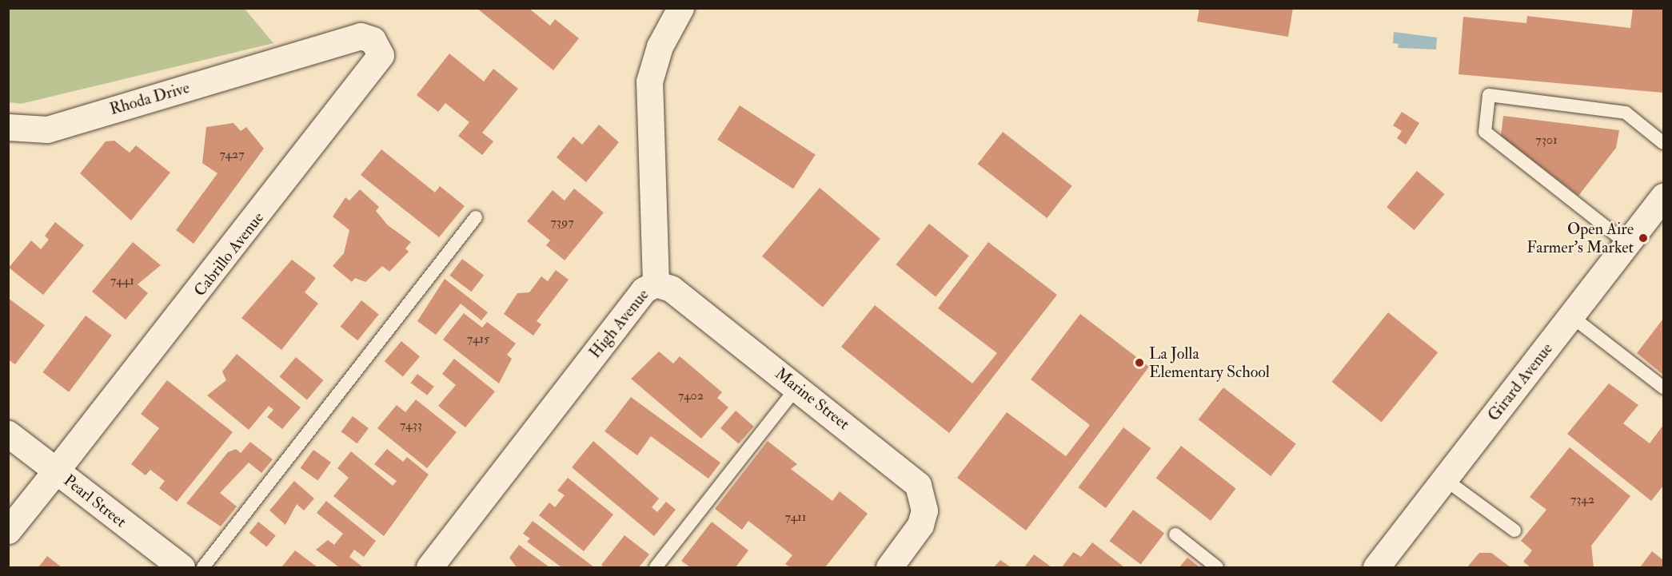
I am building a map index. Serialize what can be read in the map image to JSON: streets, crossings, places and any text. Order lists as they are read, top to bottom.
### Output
{
  "streets": {
    "street": [
      "Rhoda Drive",
      "Cabrillo Avenue",
      "High Avenue",
      "Girard Avenue",
      "Marine Street",
      "Pearl Street"
    ]
  },
  "crossings": [
    ["Rhoda Drive", "Cabrillo Avenue"],
    ["Cabrillo Avenue", "Pearl Street"],
    ["High Avenue", "Marine Street"]
  ],
  "places": ["Open Aire Farmer’s Market", "La Jolla Elementary School"],
  "house_numbers": [
    "7301",
    "7427",
    "7397",
    "7441",
    "7415",
    "7402",
    "7433",
    "7342",
    "7411"
  ]
}
